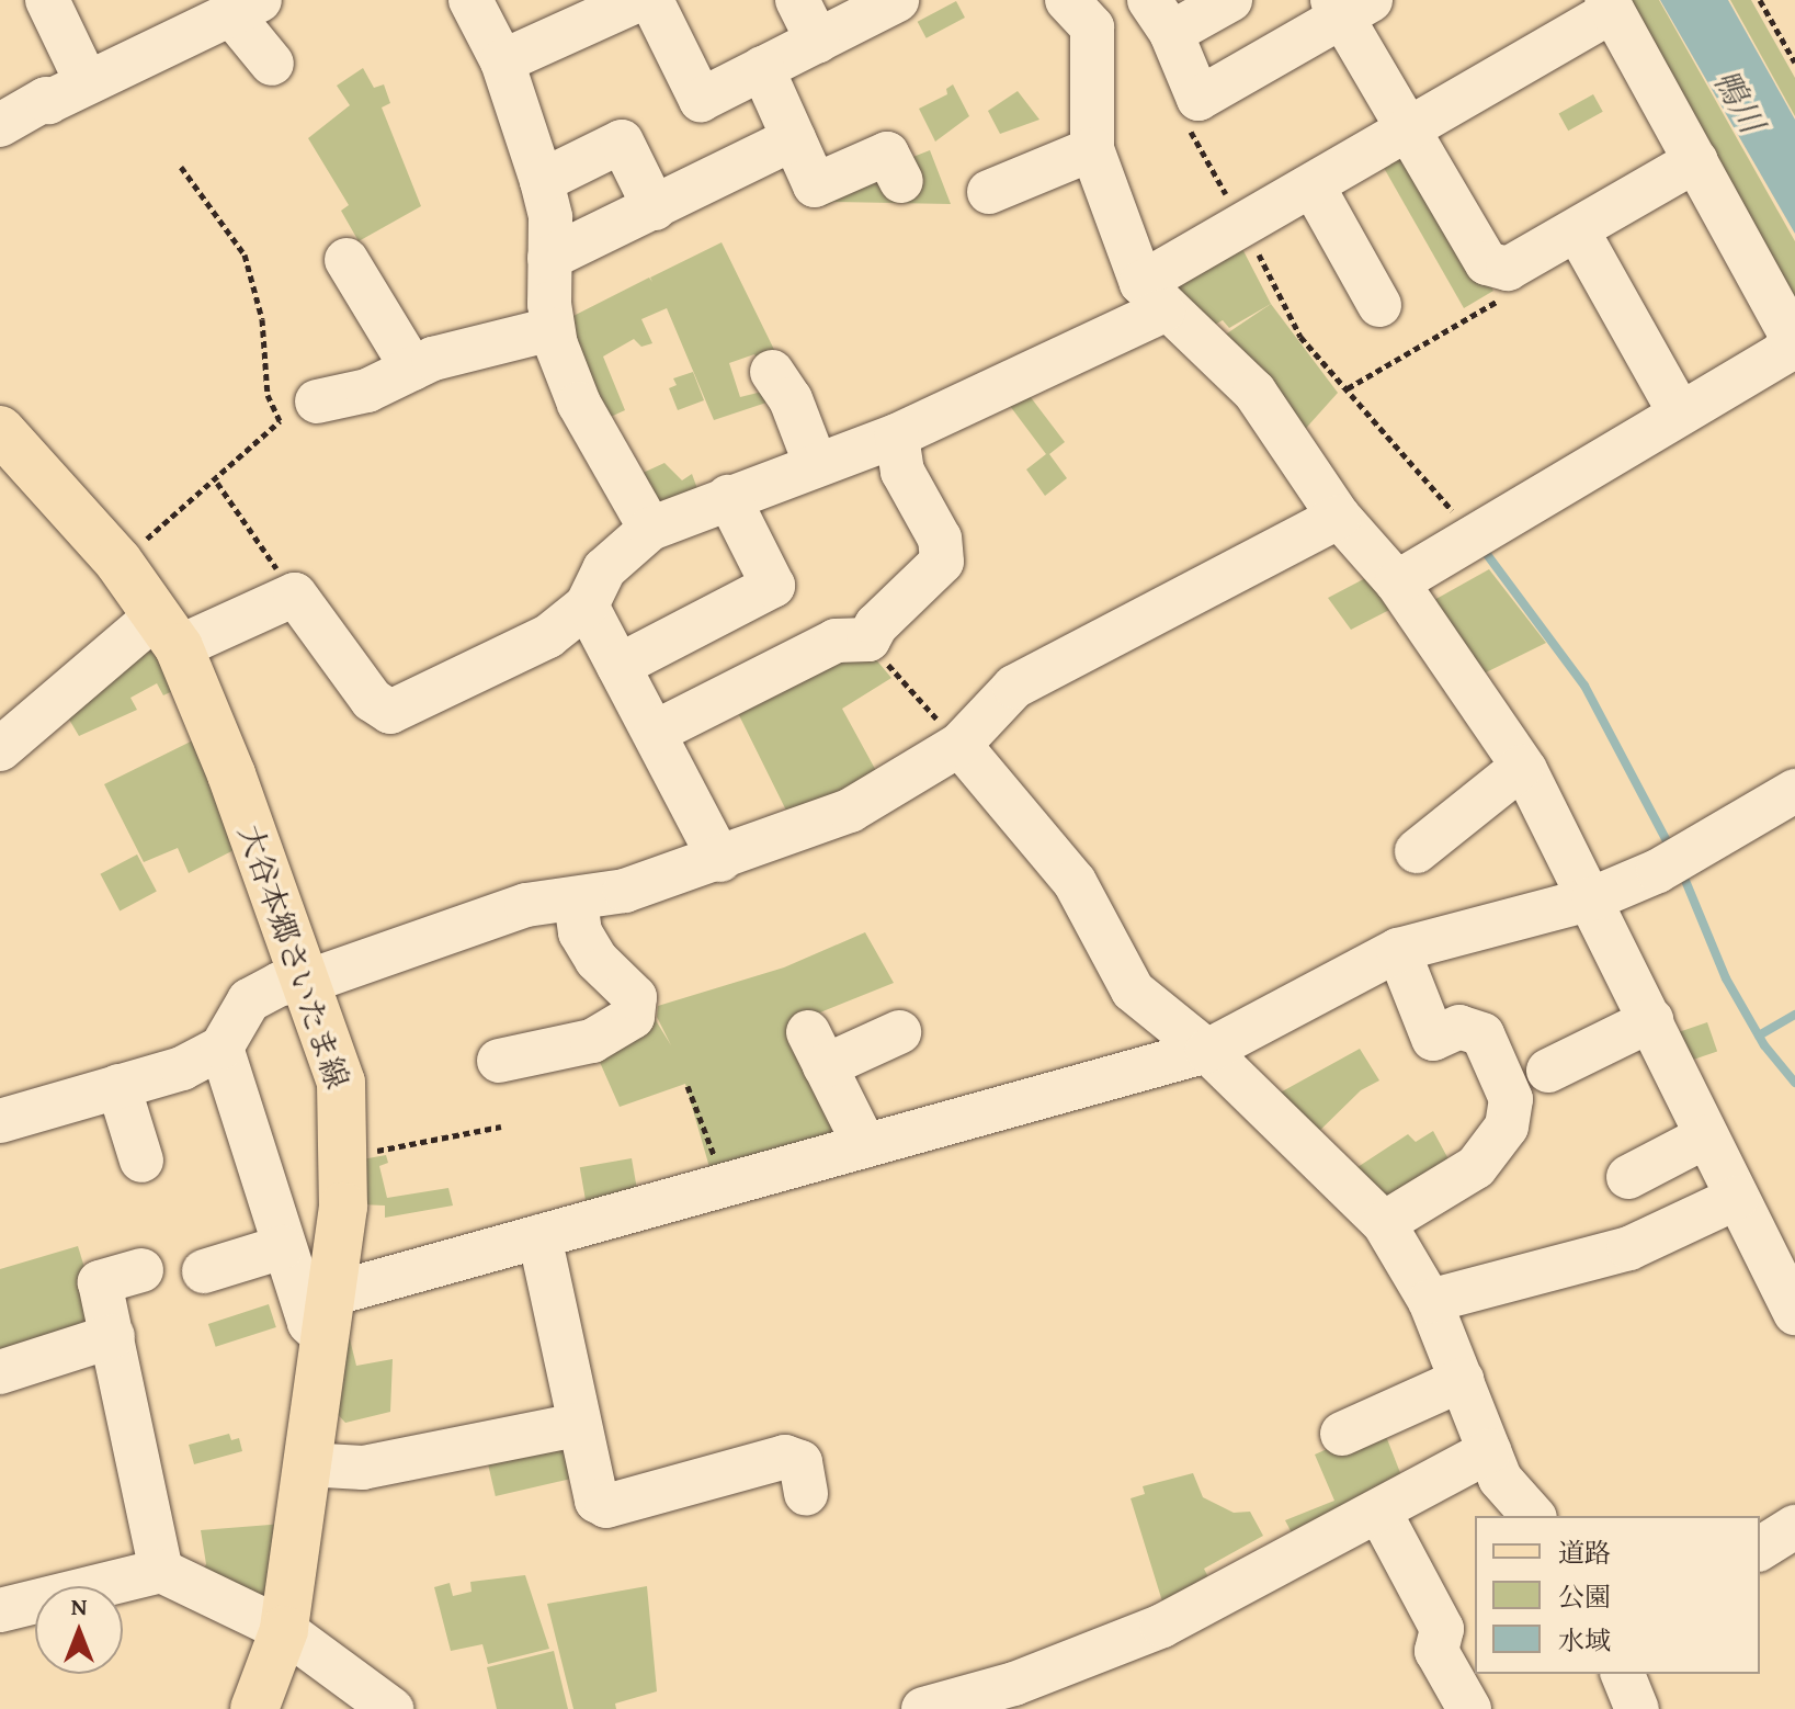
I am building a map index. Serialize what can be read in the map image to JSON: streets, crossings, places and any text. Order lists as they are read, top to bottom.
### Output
{
  "streets": {
    "main road": ["大谷本郷さいたま線"]
  },
  "water": ["鴨川"],
  "legend": ["道路", "公園", "水域"],
  "north": "top"
}
